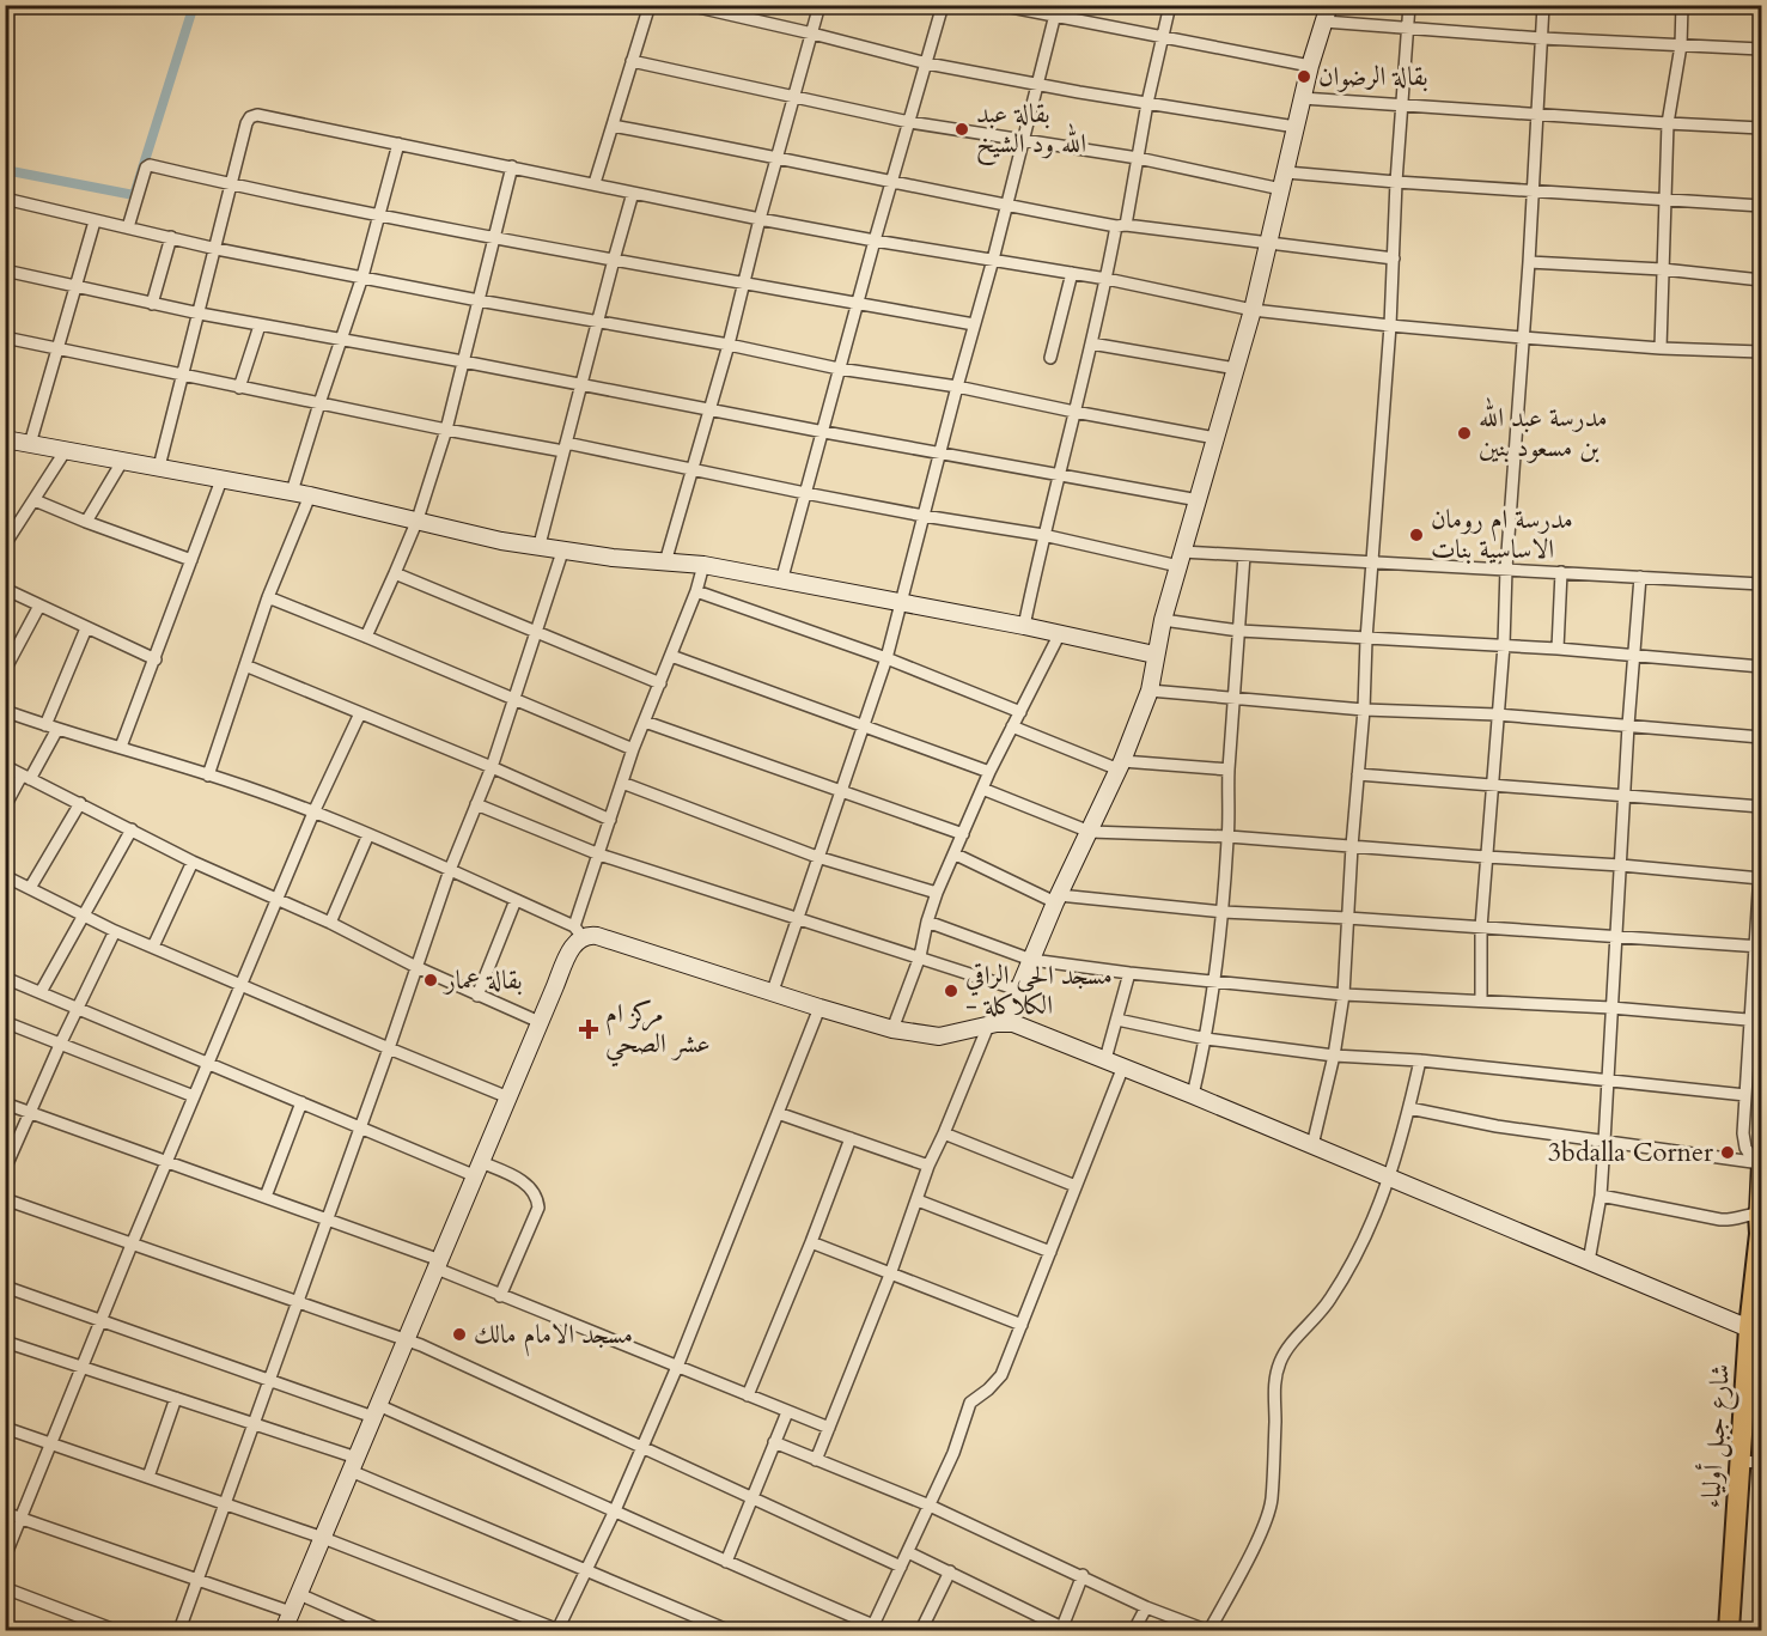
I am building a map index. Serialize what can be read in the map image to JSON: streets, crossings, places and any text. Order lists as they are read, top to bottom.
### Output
{
  "streets": {
    "highway": ["شارع جبل أولياء"]
  },
  "places": {
    "other": [
      "بقالة الرضوان",
      "بقالة عبد الله ود الشيخ",
      "مدرسة عبد الله بن مسعود بنين",
      "مدرسة ام رومان الاساسية بنات",
      "بقالة عمار",
      "مسجد الحي الراقي - الكلاكلة",
      "3bdalla Corner",
      "مسجد الامام مالك"
    ],
    "health": ["مركز ام عشر الصحي"]
  }
}
